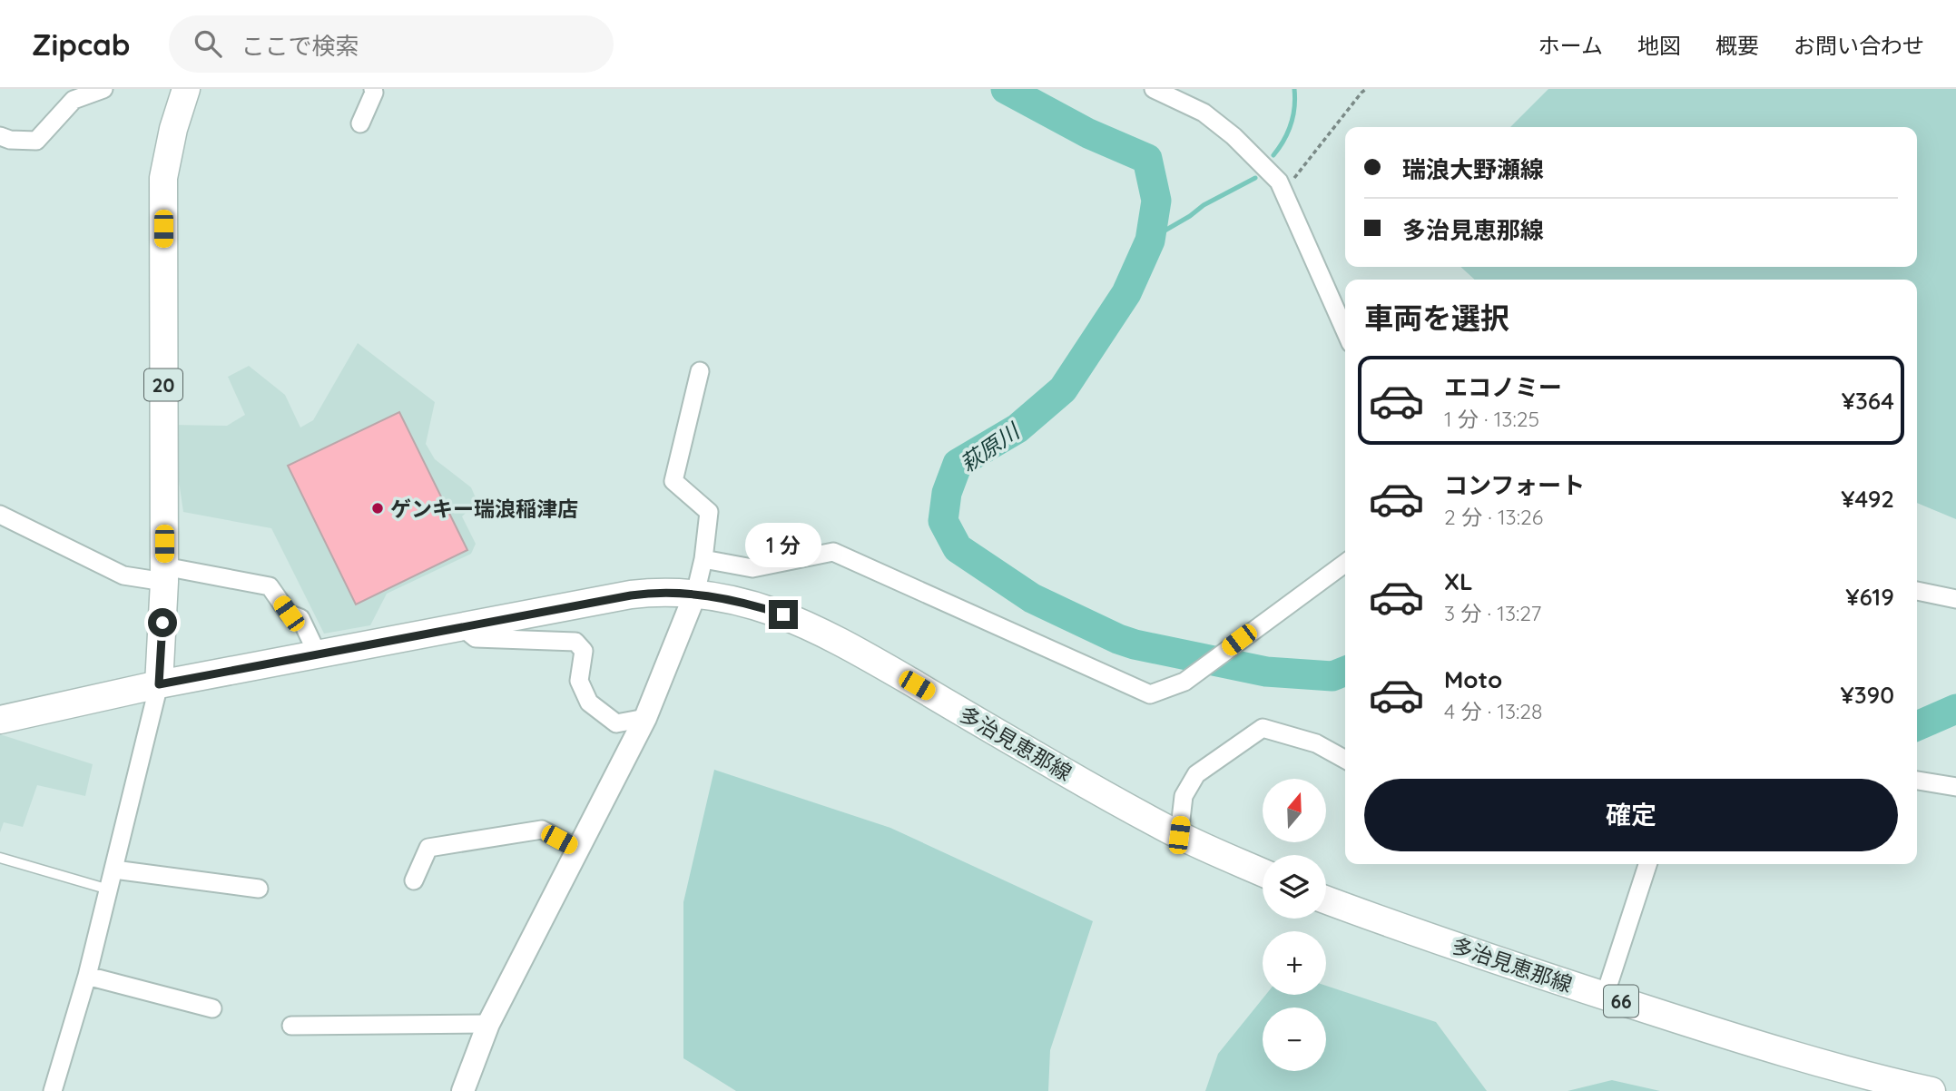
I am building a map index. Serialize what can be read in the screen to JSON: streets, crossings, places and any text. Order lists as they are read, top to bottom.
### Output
{
  "streets": {
    "main road": ["20", "多治見恵那線", "66"]
  },
  "crossings": [
    ["20", "多治見恵那線"]
  ],
  "water": ["萩原川"],
  "places": ["ゲンキー瑞浪稲津店"],
  "north": "top",
  "page": {
    "header": "Zipcab",
    "search": "ここで検索",
    "nav": [
      "ホーム",
      "地図",
      "概要",
      "お問い合わせ"
    ],
    "banner": ["瑞浪大野瀬線", "多治見恵那線"],
    "heading": "車両を選択",
    "list": [
      {
        "name": "エコノミー",
        "note": "1 分 · 13:25",
        "value": "¥364"
      },
      {
        "name": "コンフォート",
        "note": "2 分 · 13:26",
        "value": "¥492"
      },
      {
        "name": "XL",
        "note": "3 分 · 13:27",
        "value": "¥619"
      },
      {
        "name": "Moto",
        "note": "4 分 · 13:28",
        "value": "¥390"
      }
    ],
    "bubble": "1 分",
    "buttons": "確定",
    "map_buttons": ["+", "−"]
  }
}
